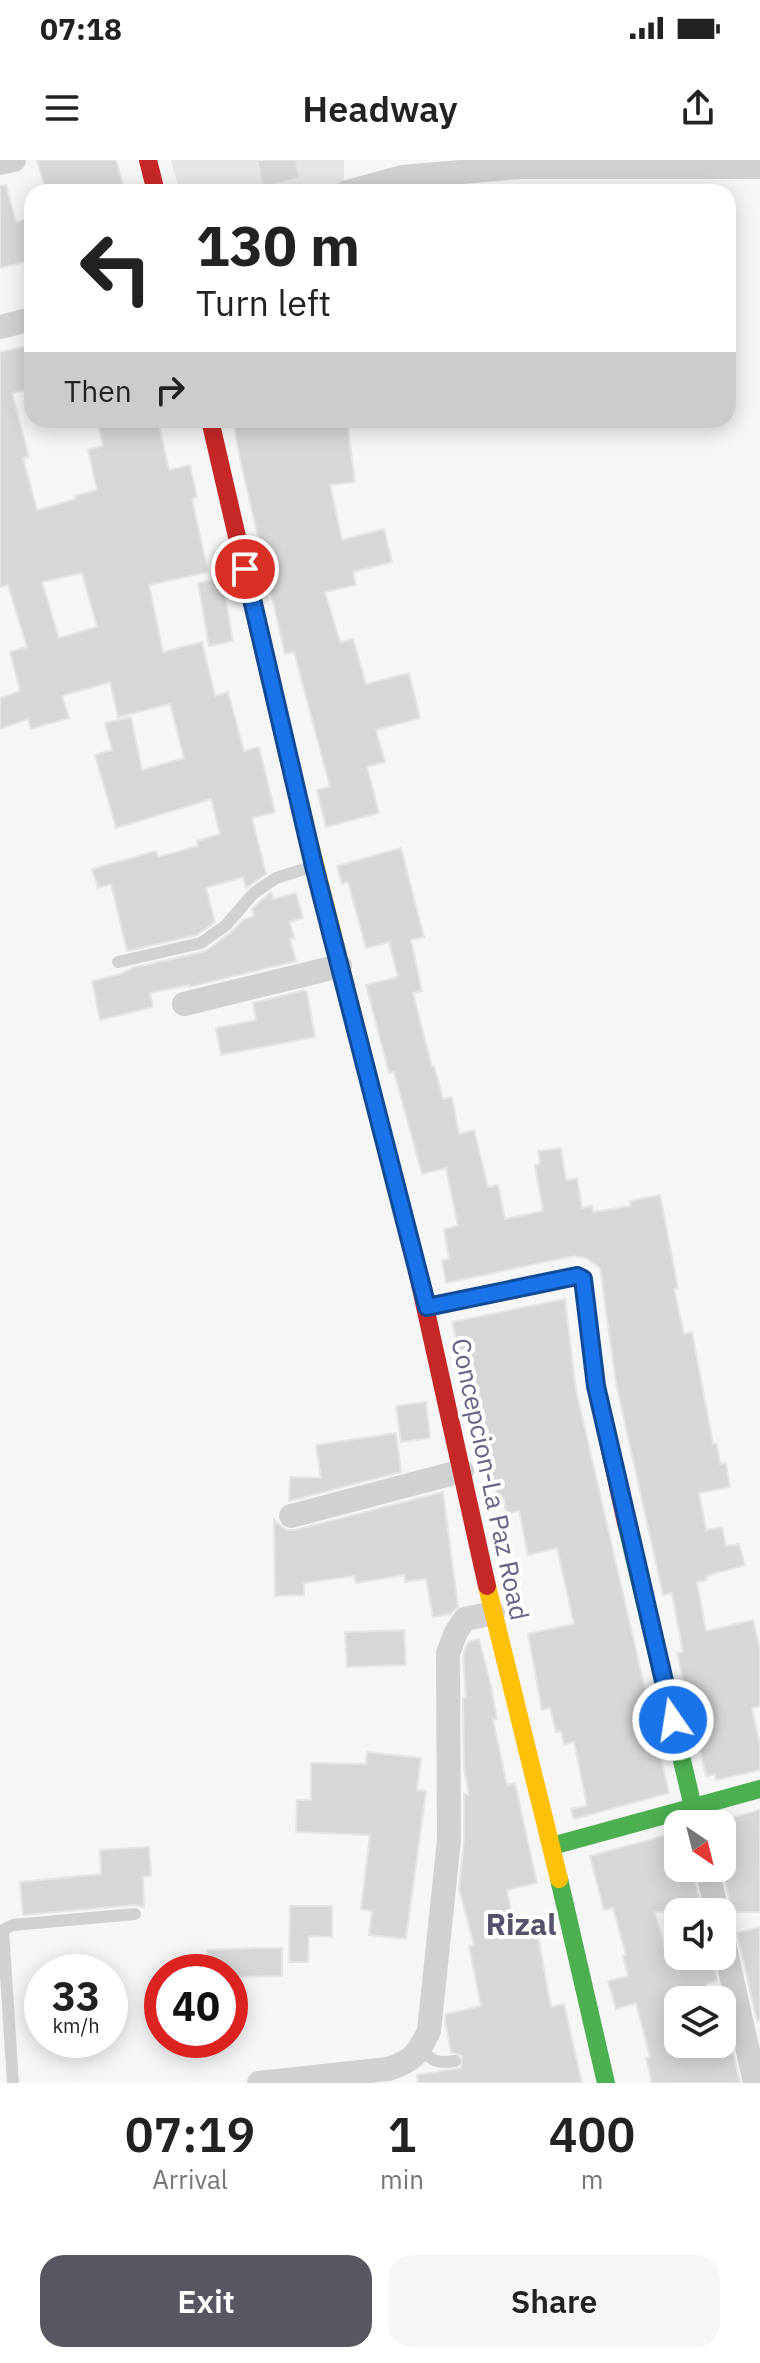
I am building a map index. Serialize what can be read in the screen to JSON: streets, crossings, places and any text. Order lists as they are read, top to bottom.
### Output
{
  "streets": {
    "main road": ["Concepcion-La Paz Road"]
  },
  "districts": ["Rizal"],
  "north": "bottom right",
  "page": {
    "status": "07:18",
    "header": "Headway",
    "turn": ["130 m", "Turn left"],
    "then": "Then",
    "speed": "33 km/h",
    "limit": "40",
    "eta": [
      "07:19",
      "Arrival",
      "1",
      "min",
      "400",
      "m"
    ],
    "buttons": ["Exit", "Share"]
  }
}
